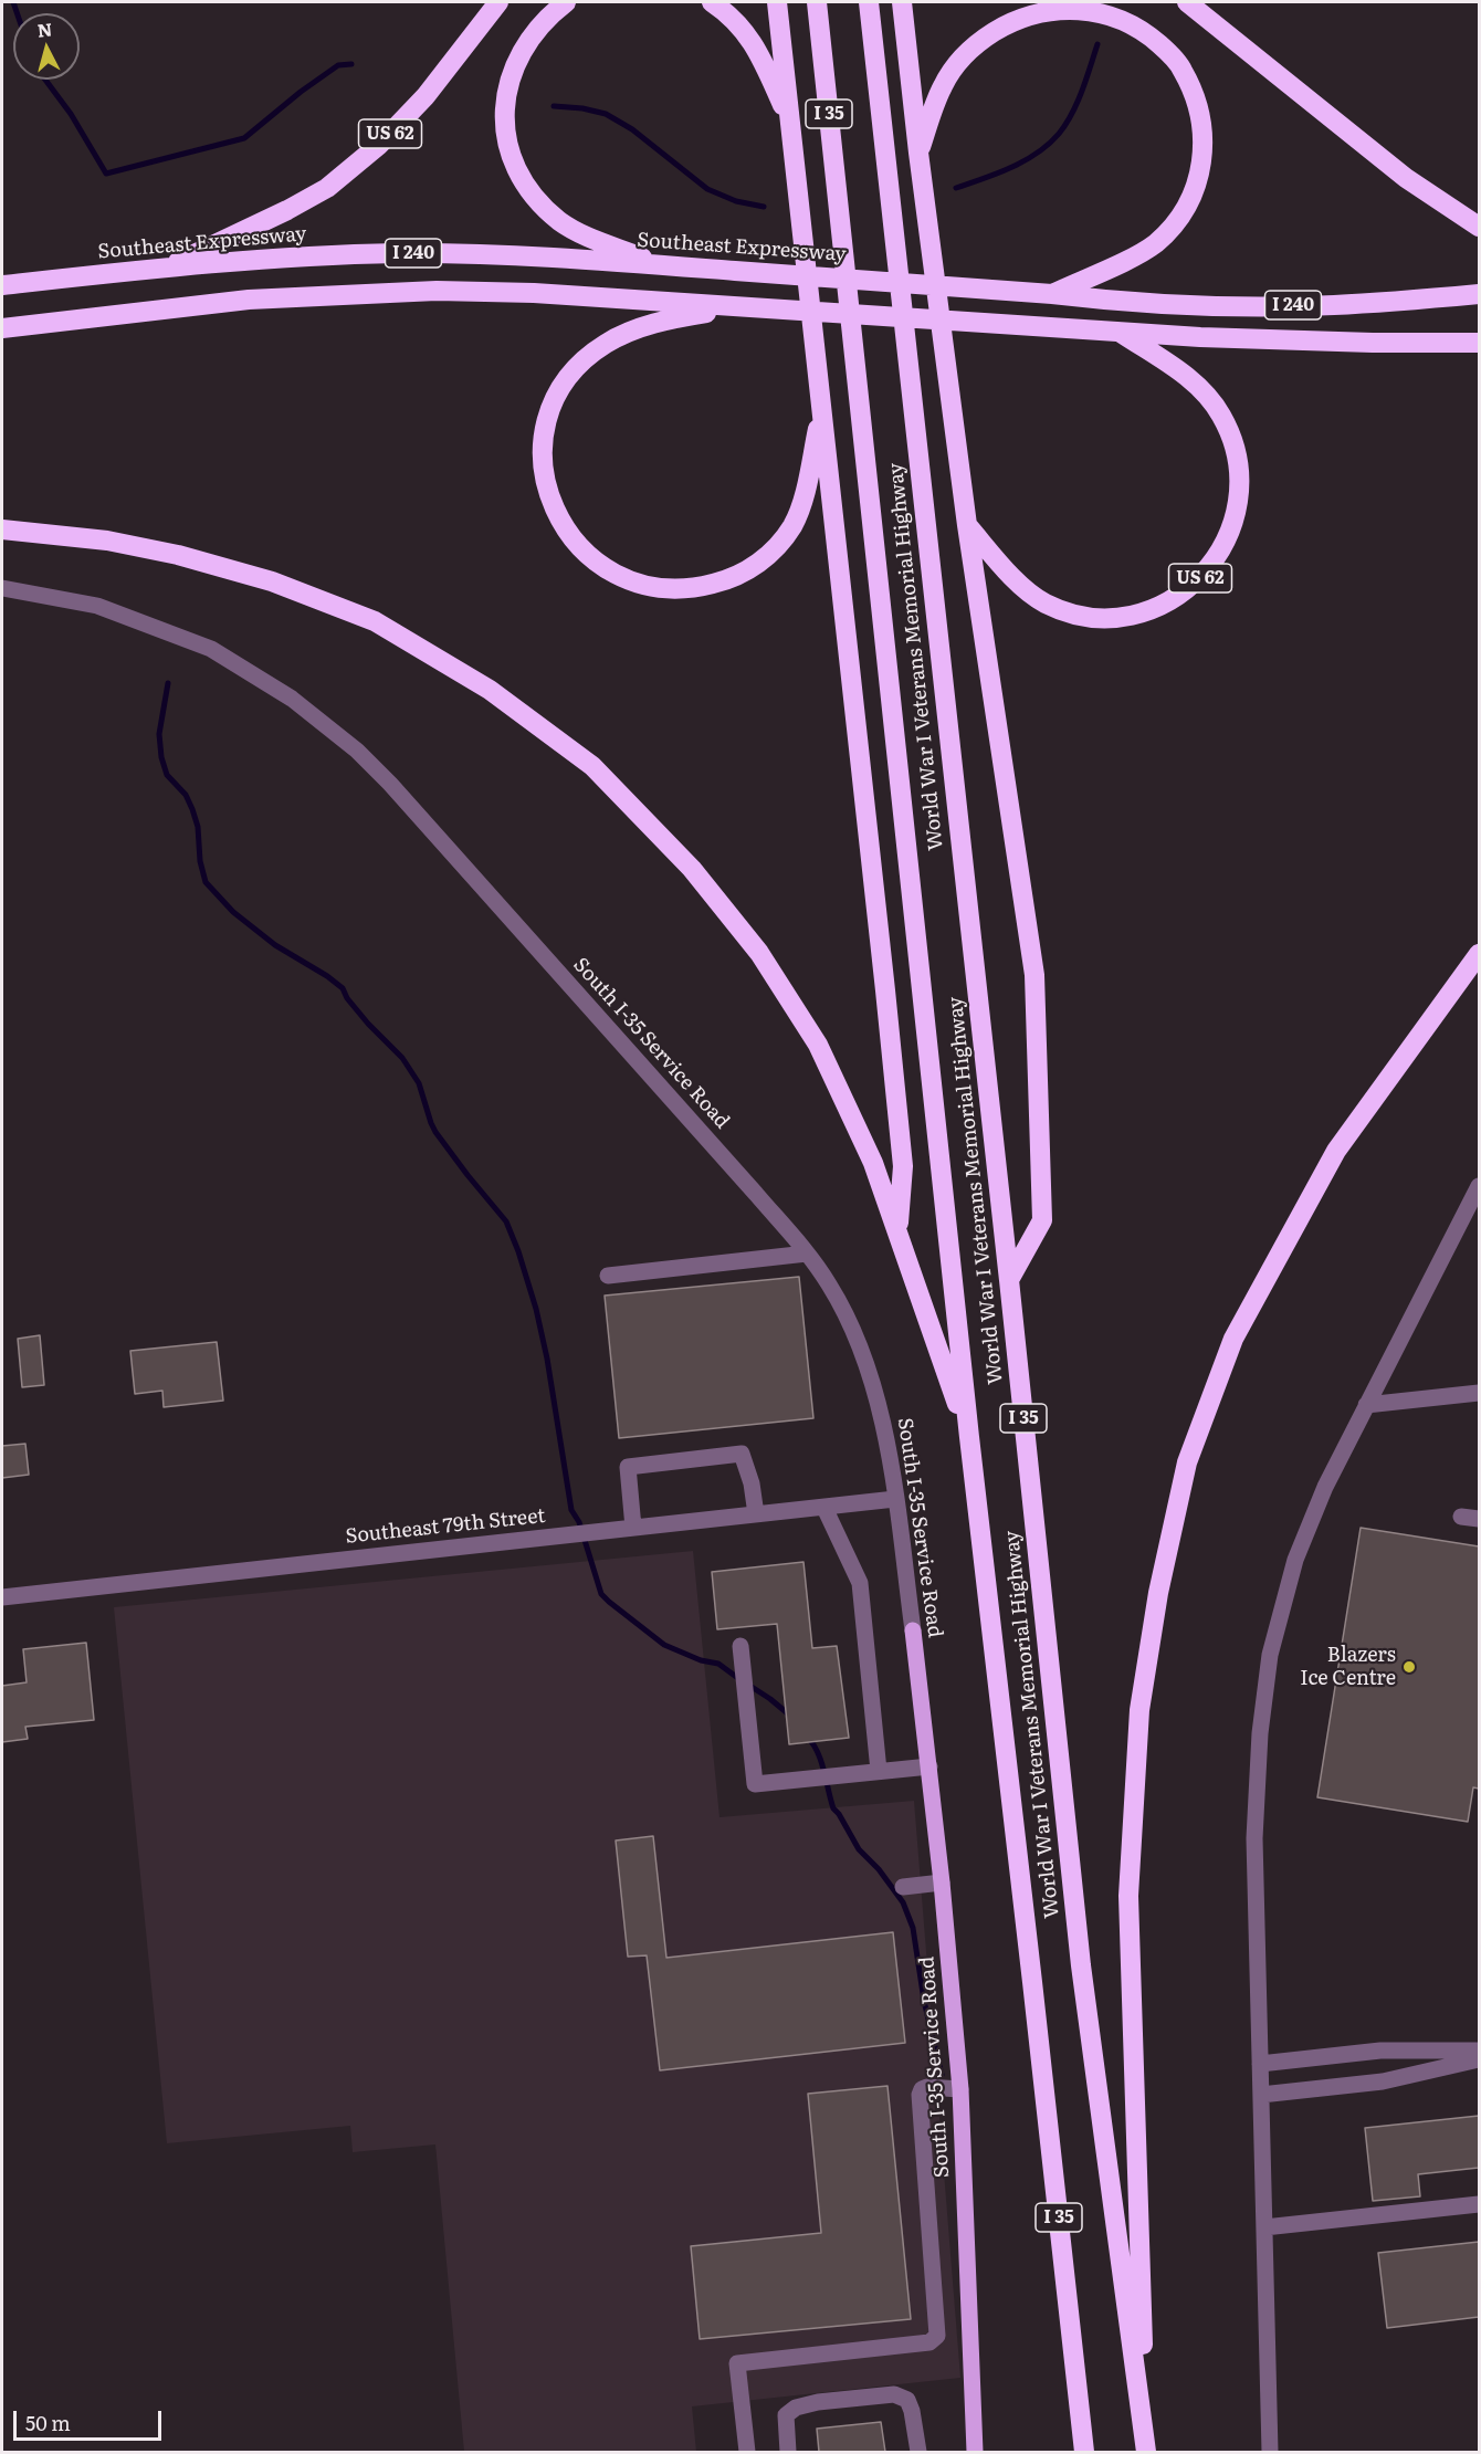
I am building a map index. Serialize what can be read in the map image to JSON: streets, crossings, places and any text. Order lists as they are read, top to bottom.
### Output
{
  "streets": {
    "highway": [
      "I 35",
      "US 62",
      "Southeast Expressway",
      "I 240",
      "World War I Veterans Memorial Highway"
    ],
    "main road": ["South I-35 Service Road"],
    "street": ["Southeast 79th Street"]
  },
  "crossings": [
    ["US 62", "Southeast Expressway"],
    ["US 62", "I 240"],
    ["South I-35 Service Road", "Southeast 79th Street"]
  ],
  "places": ["Blazers Ice Centre"],
  "scale_bar": "50 m",
  "north": "top"
}
